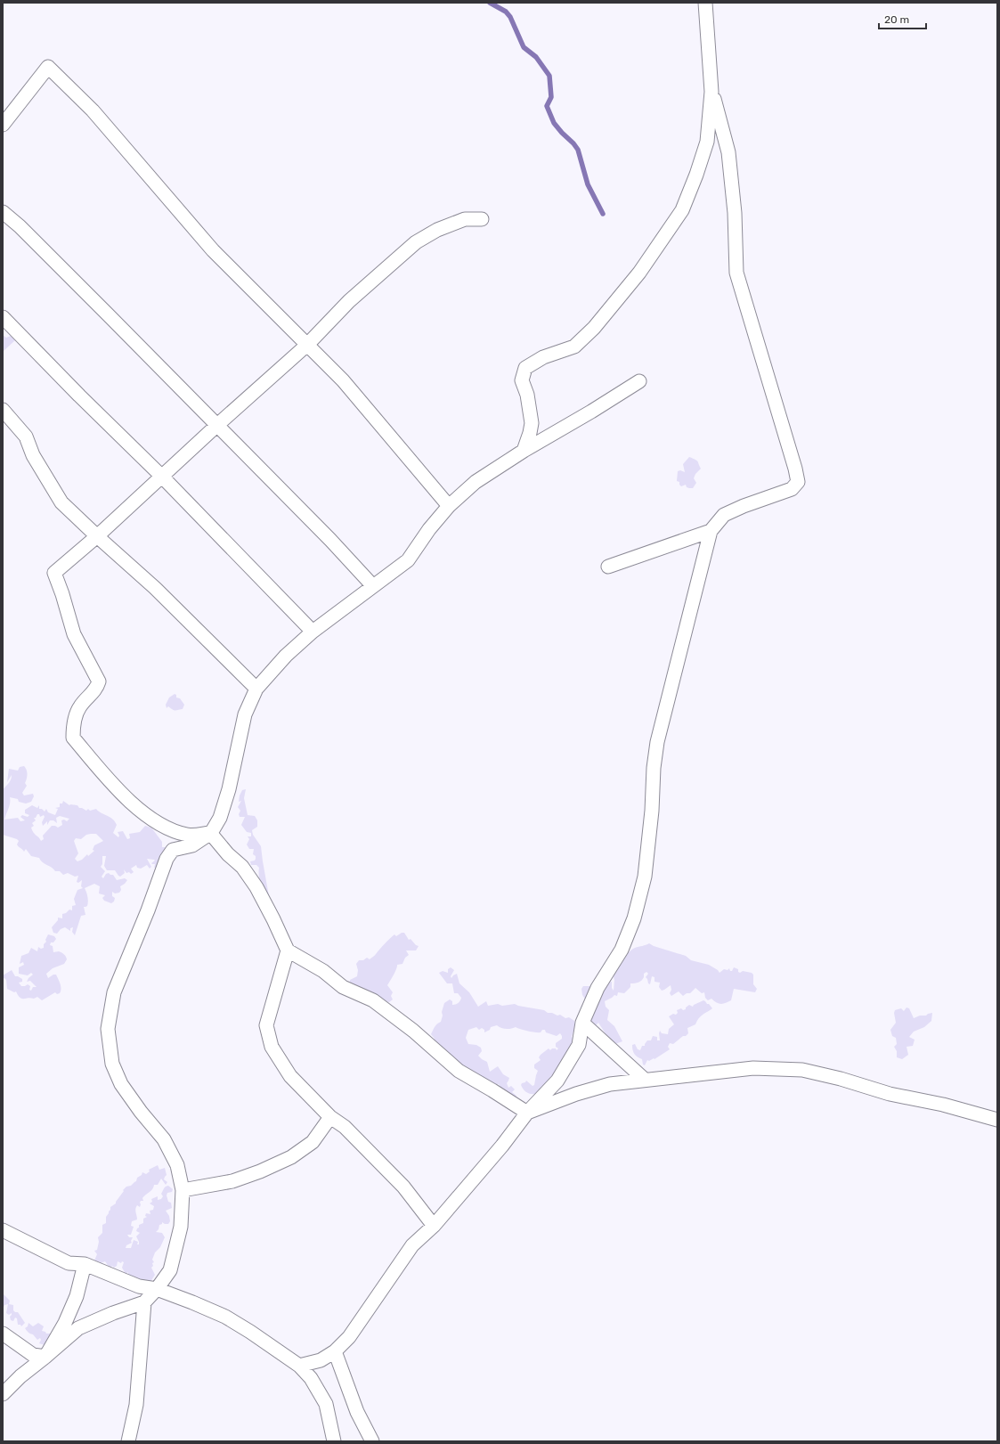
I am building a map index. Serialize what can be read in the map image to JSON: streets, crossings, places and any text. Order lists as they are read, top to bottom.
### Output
{
  "scale_bar": "20 m"
}
